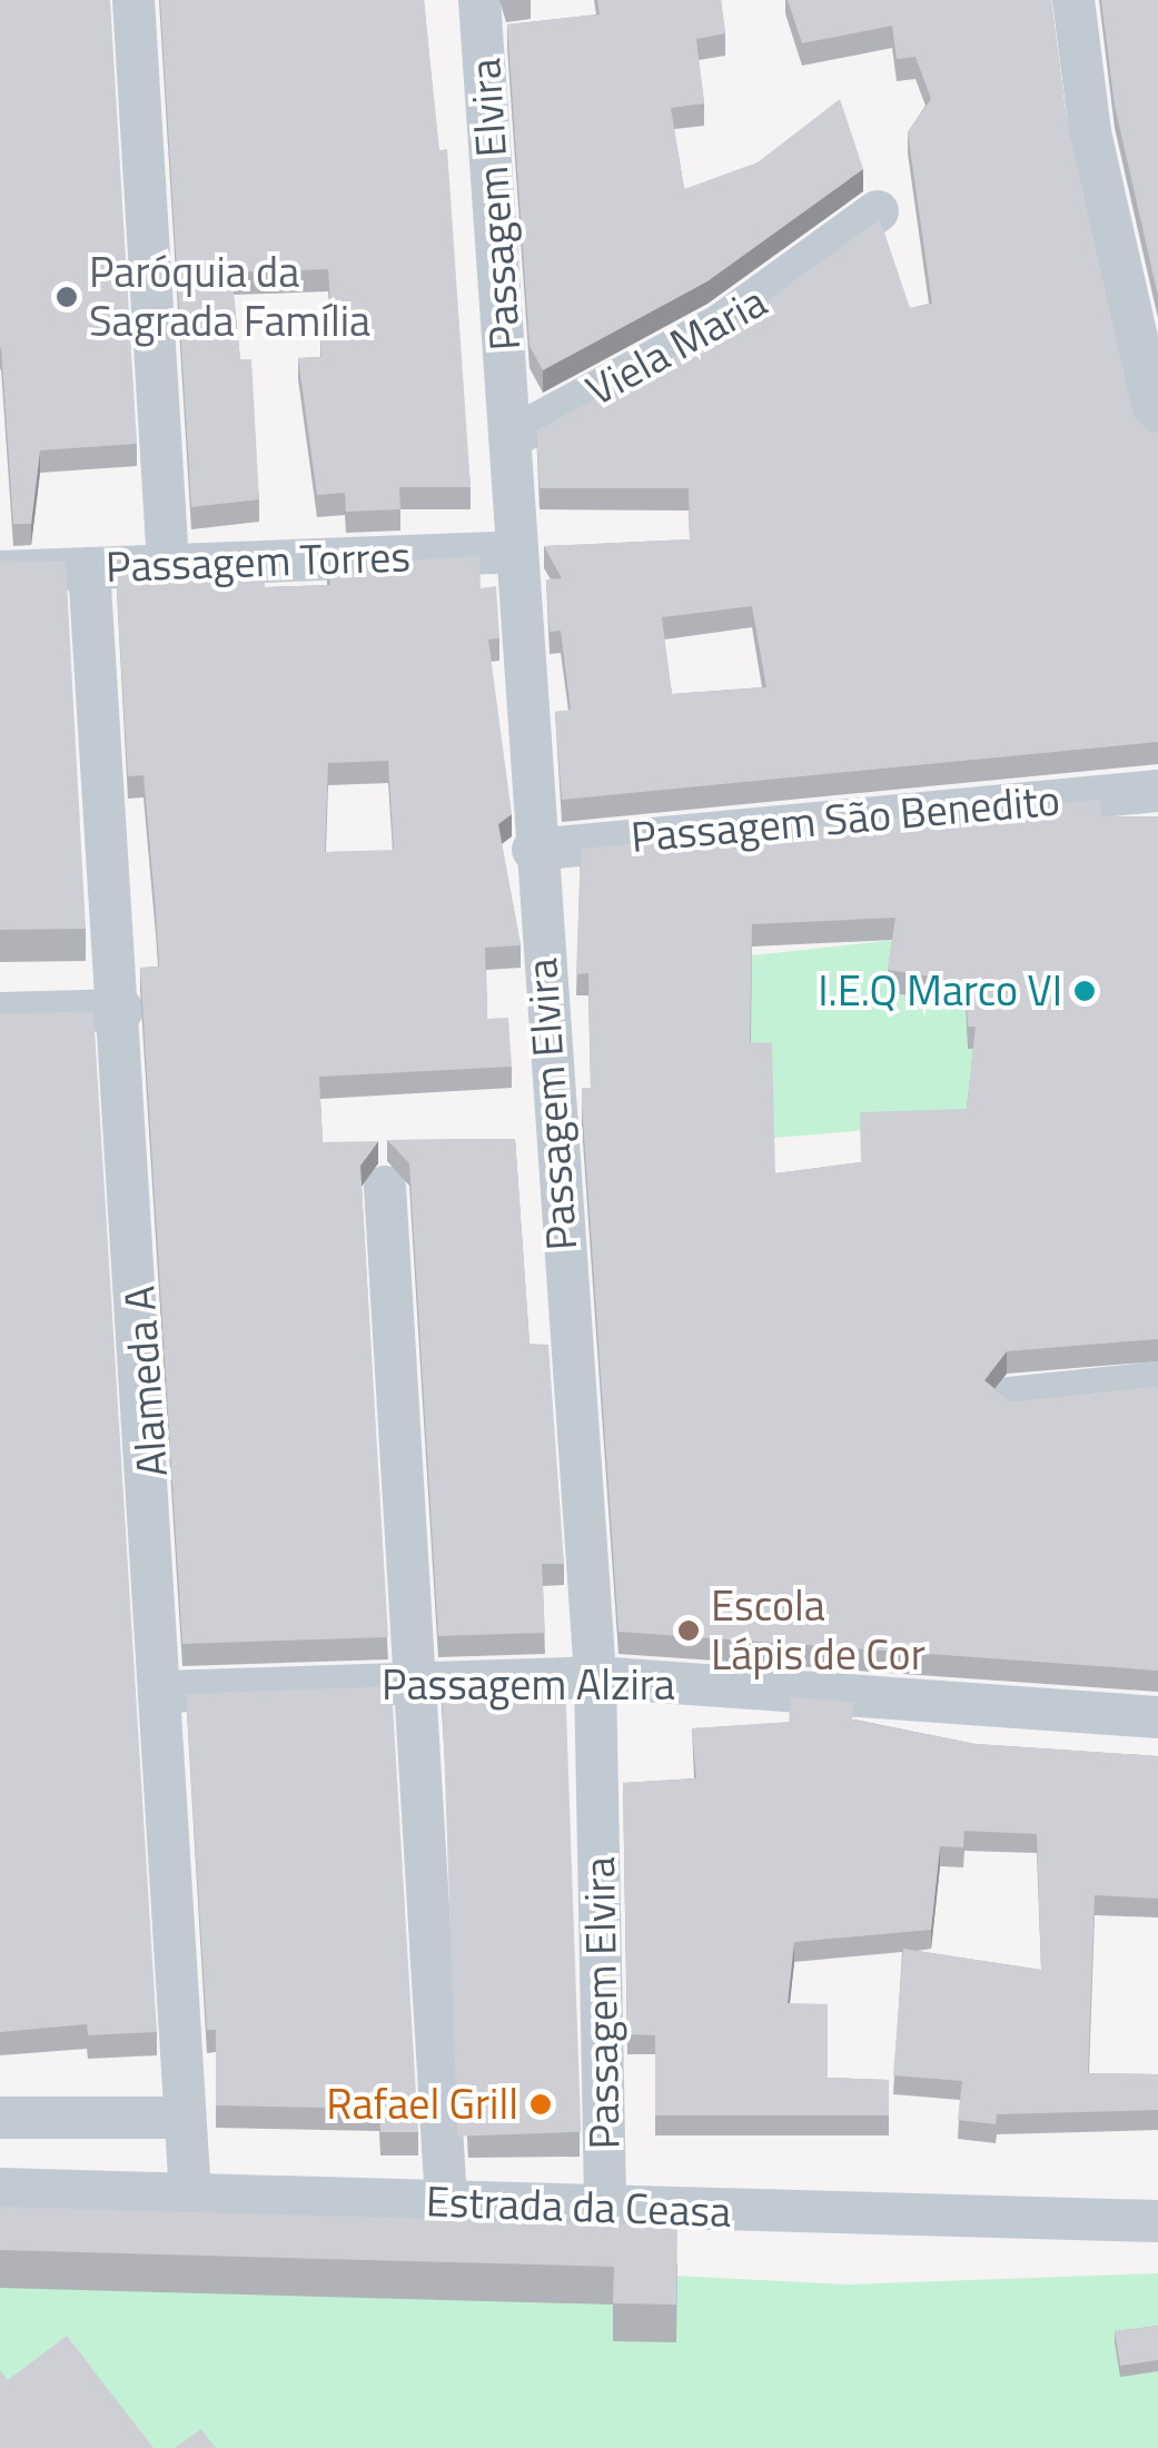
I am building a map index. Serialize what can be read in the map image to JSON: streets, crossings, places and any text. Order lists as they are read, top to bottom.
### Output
{
  "streets": {
    "street": [
      "Passagem Elvira",
      "Viela Maria",
      "Passagem Torres",
      "Passagem São Benedito",
      "Alameda A",
      "Passagem Alzira",
      "Estrada da Ceasa"
    ]
  },
  "crossings": [
    ["Passagem Elvira", "Viela Maria"],
    ["Passagem Elvira", "Passagem Torres"],
    ["Passagem Elvira", "Passagem São Benedito"],
    ["Passagem Elvira", "Passagem Alzira"],
    ["Passagem Elvira", "Estrada da Ceasa"],
    ["Passagem Torres", "Alameda A"],
    ["Alameda A", "Passagem Alzira"],
    ["Alameda A", "Estrada da Ceasa"]
  ],
  "places": [
    "Paróquia da Sagrada Família",
    "I.E.Q Marco VI",
    "Escola Lápis de Cor",
    "Rafael Grill"
  ]
}
